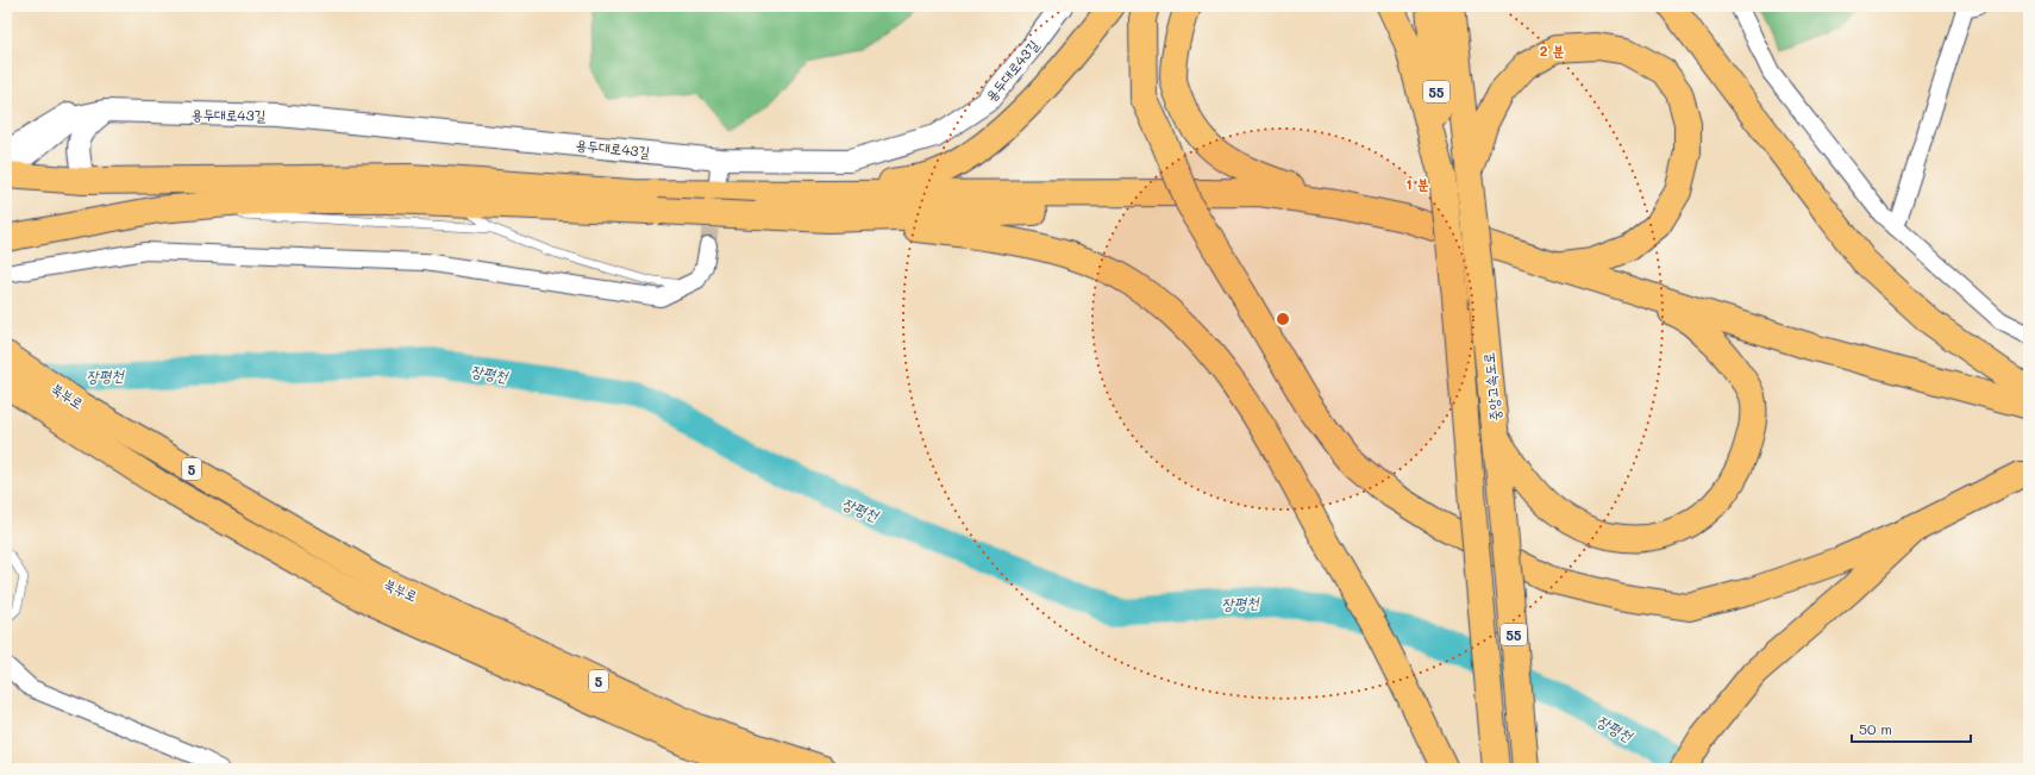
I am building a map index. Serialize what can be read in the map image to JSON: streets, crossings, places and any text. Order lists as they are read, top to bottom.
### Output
{
  "streets": {
    "highway": [
      "55",
      "중앙고속도로",
      "북부로",
      "5"
    ],
    "street": ["용두대로43길"]
  },
  "water": ["장평천"],
  "scale_bar": "50 m",
  "rings": ["2 분", "1 분"]
}
